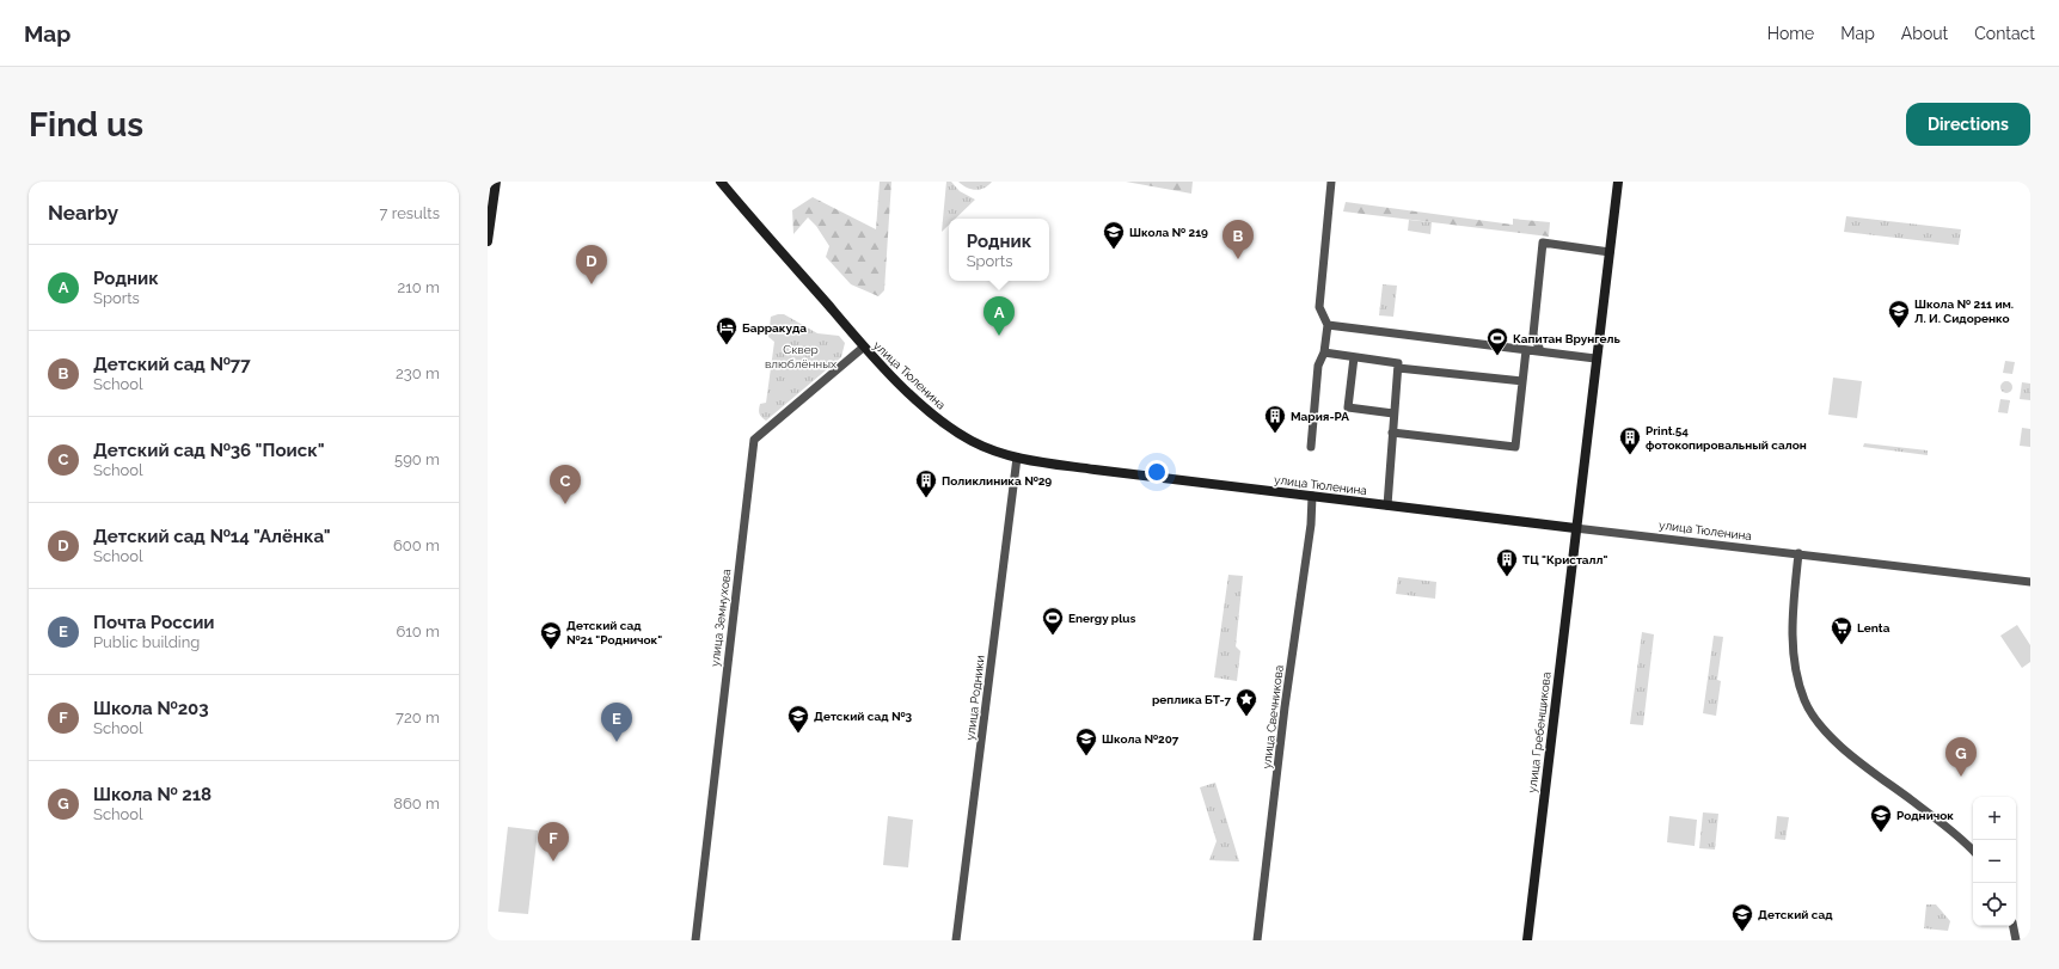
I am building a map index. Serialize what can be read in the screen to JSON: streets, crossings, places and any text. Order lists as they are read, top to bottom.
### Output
{
  "streets": {
    "street": [
      "улица Тюленина",
      "улица Земнухова",
      "улица Родники",
      "улица Свечникова",
      "улица Гребенщикова"
    ]
  },
  "crossings": [
    ["улица Тюленина", "улица Земнухова"],
    ["улица Тюленина", "улица Родники"],
    ["улица Тюленина", "улица Свечникова"],
    ["улица Тюленина", "улица Гребенщикова"]
  ],
  "parks": ["Сквер влюблённых"],
  "places": {
    "school or university": [
      "Школа № 219",
      "Школа № 211 им. Л. И. Сидоренко",
      "Детский сад №21 \"Родничок\"",
      "Детский сад №3",
      "Школа №207",
      "Родничок",
      "Детский сад"
    ],
    "hotel": ["Барракуда"],
    "sports": ["Капитан Врунгель", "Energy plus"],
    "building": [
      "Мария-РА",
      "Print.54 фотокопировальный салон",
      "Поликлиника №29",
      "ТЦ \"Кристалл\""
    ],
    "supermarket": ["Lenta"],
    "place": ["реплика БТ-7"]
  },
  "page": {
    "header": "Map",
    "nav": [
      "Home",
      "Map",
      "About",
      "Contact"
    ],
    "buttons": "Directions",
    "title": "Find us",
    "heading": ["Nearby", "7 results"],
    "popup": ["Родник", "Sports"],
    "pins": [
      "B",
      "D",
      "A",
      "C",
      "E",
      "G",
      "F"
    ],
    "list": [
      {
        "mark": "A",
        "name": "Родник",
        "note": "Sports",
        "value": "210 m"
      },
      {
        "mark": "B",
        "name": "Детский сад №77",
        "note": "School",
        "value": "230 m"
      },
      {
        "mark": "C",
        "name": "Детский сад №36 \"Поиск\"",
        "note": "School",
        "value": "590 m"
      },
      {
        "mark": "D",
        "name": "Детский сад №14 \"Алёнка\"",
        "note": "School",
        "value": "600 m"
      },
      {
        "mark": "E",
        "name": "Почта России",
        "note": "Public building",
        "value": "610 m"
      },
      {
        "mark": "F",
        "name": "Школа №203",
        "note": "School",
        "value": "720 m"
      },
      {
        "mark": "G",
        "name": "Школа № 218",
        "note": "School",
        "value": "860 m"
      }
    ],
    "map_buttons": ["+", "−"]
  }
}
